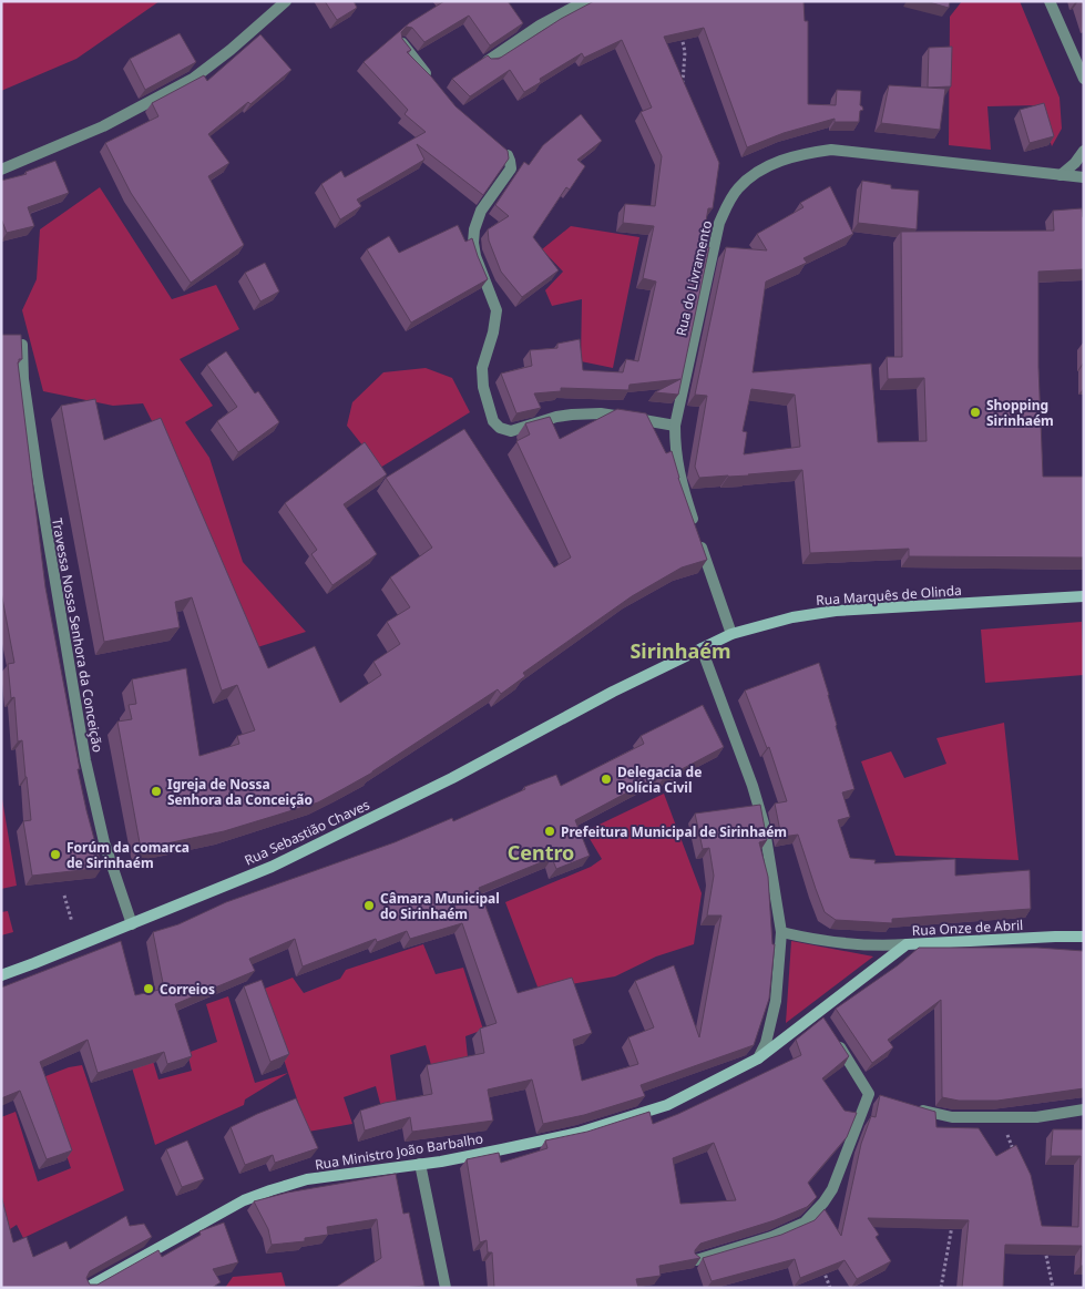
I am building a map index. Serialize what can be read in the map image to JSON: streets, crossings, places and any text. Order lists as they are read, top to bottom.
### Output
{
  "streets": {
    "main road": [
      "Rua Marquês de Olinda",
      "Rua Sebastião Chaves",
      "Rua Onze de Abril",
      "Rua Ministro João Barbalho"
    ],
    "street": ["Rua do Livramento", "Travessa Nossa Senhora da Conceição"]
  },
  "crossings": [
    ["Rua do Livramento", "Rua Marquês de Olinda"],
    ["Rua Marquês de Olinda", "Rua Sebastião Chaves"],
    ["Travessa Nossa Senhora da Conceição", "Rua Sebastião Chaves"],
    ["Rua Onze de Abril", "Rua Ministro João Barbalho"]
  ],
  "districts": ["Sirinhaém", "Centro"],
  "places": [
    "Shopping Sirinhaém",
    "Delegacia de Polícia Civil",
    "Igreja de Nossa Senhora da Conceição",
    "Prefeitura Municipal de Sirinhaém",
    "Forúm da comarca de Sirinhaém",
    "Câmara Municipal do Sirinhaém",
    "Correios"
  ]
}
